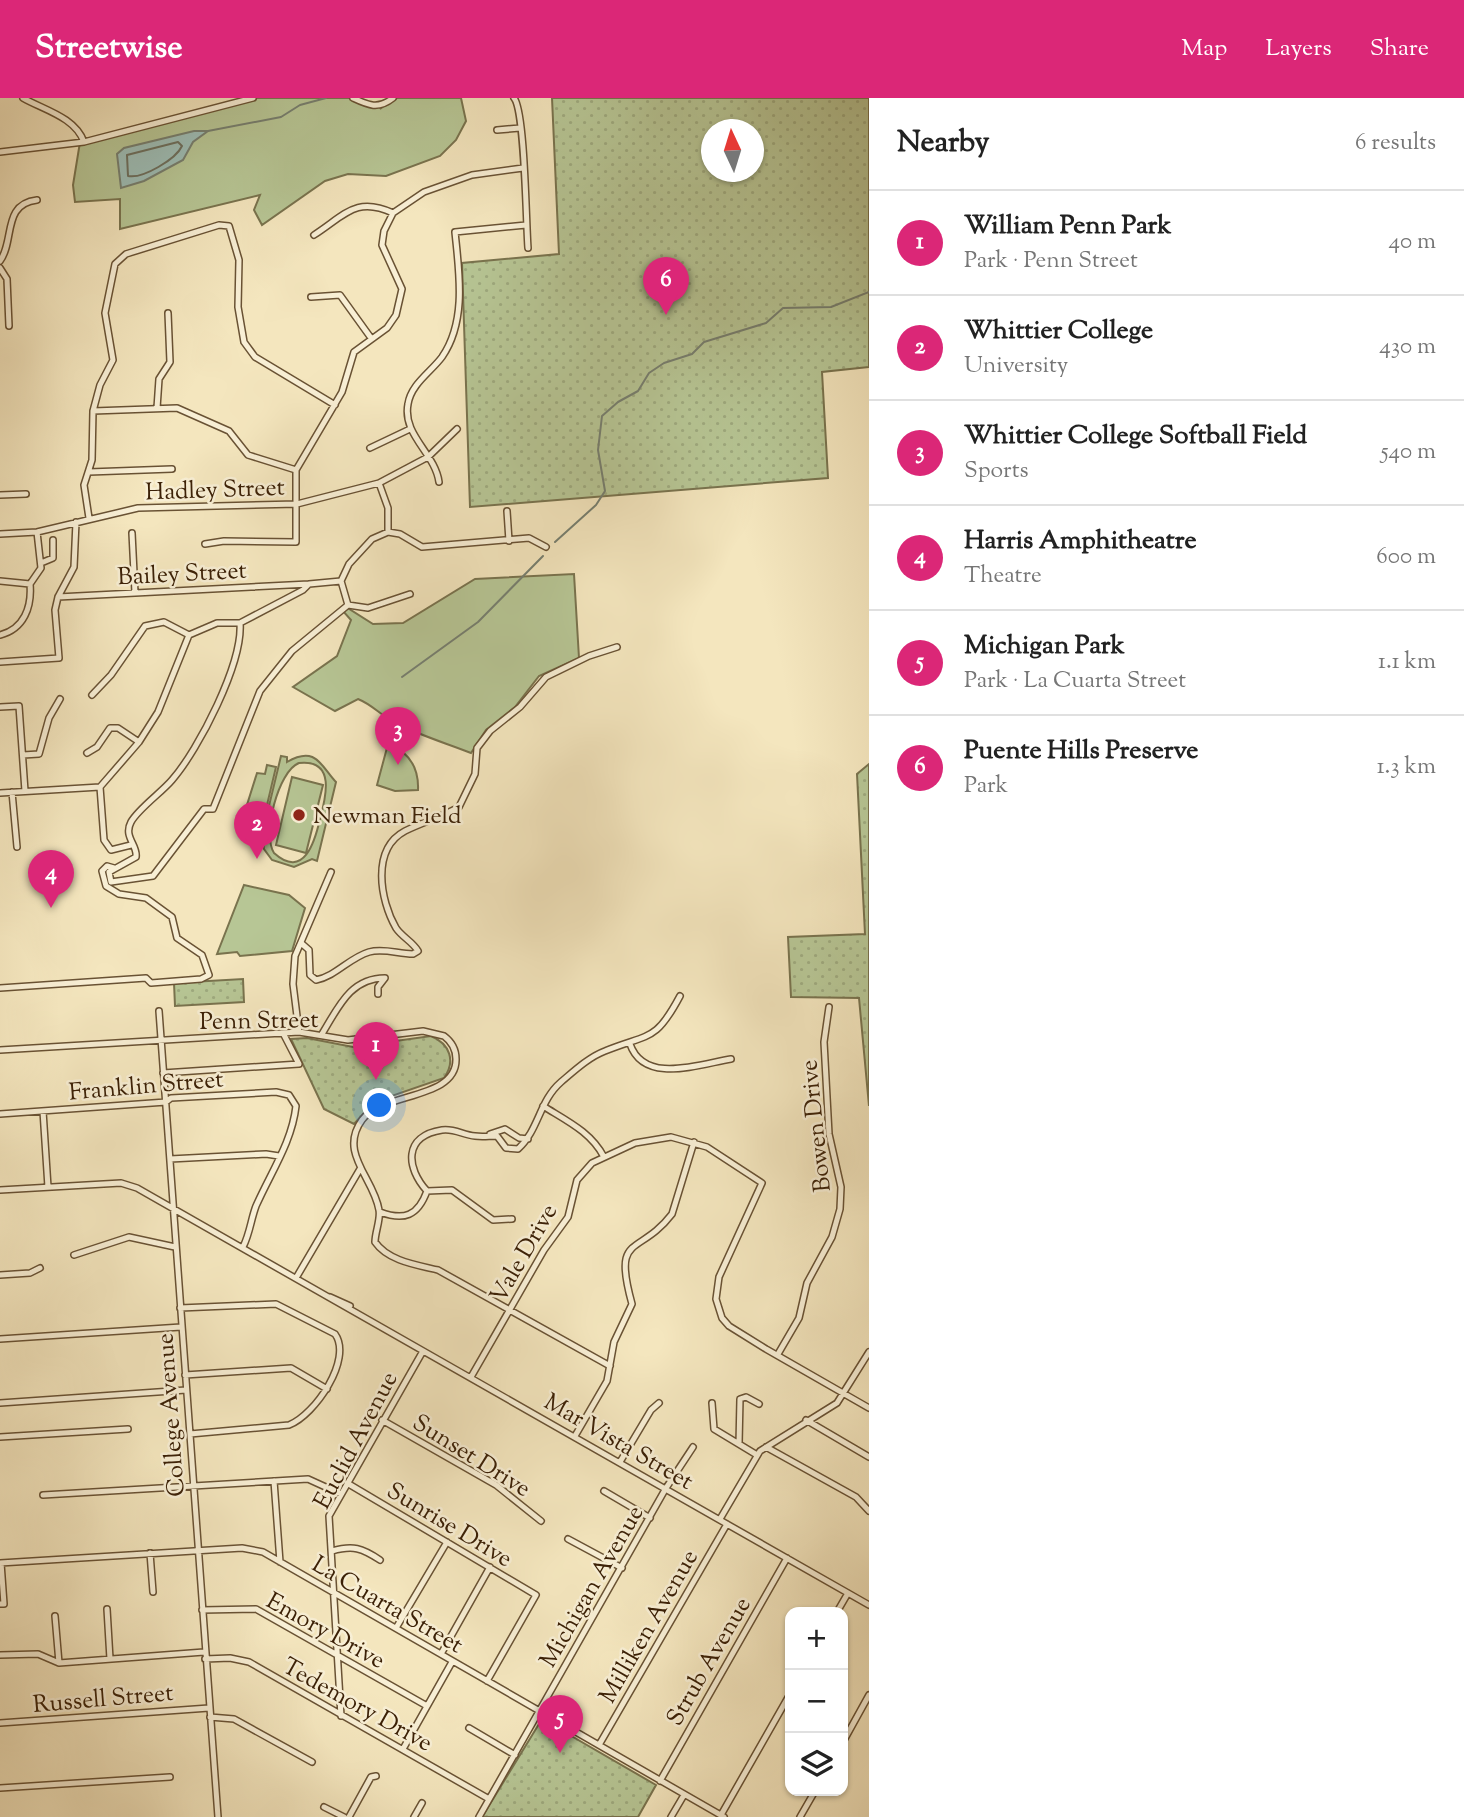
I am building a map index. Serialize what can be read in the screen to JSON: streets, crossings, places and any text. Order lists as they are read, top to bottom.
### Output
{
  "streets": {
    "street": [
      "Hadley Street",
      "Bailey Street",
      "Penn Street",
      "Franklin Street",
      "Bowen Drive",
      "Vale Drive",
      "College Avenue",
      "Euclid Avenue",
      "Mar Vista Street",
      "Sunset Drive",
      "Sunrise Drive",
      "Michigan Avenue",
      "La Cuarta Street",
      "Milliken Avenue",
      "Emory Drive",
      "Strub Avenue",
      "Russell Street",
      "Tedemory Drive"
    ]
  },
  "crossings": [
    ["Penn Street", "Franklin Street"],
    ["Penn Street", "College Avenue"],
    ["Franklin Street", "College Avenue"],
    ["Bowen Drive", "Vale Drive"],
    ["Vale Drive", "Mar Vista Street"],
    ["College Avenue", "Mar Vista Street"],
    ["College Avenue", "La Cuarta Street"],
    ["College Avenue", "Emory Drive"],
    ["College Avenue", "Russell Street"],
    ["College Avenue", "Tedemory Drive"],
    ["Euclid Avenue", "Mar Vista Street"],
    ["Euclid Avenue", "Sunset Drive"],
    ["Euclid Avenue", "Sunrise Drive"],
    ["Euclid Avenue", "La Cuarta Street"],
    ["Euclid Avenue", "Emory Drive"],
    ["Euclid Avenue", "Tedemory Drive"],
    ["Mar Vista Street", "Michigan Avenue"],
    ["Mar Vista Street", "Milliken Avenue"],
    ["Mar Vista Street", "Strub Avenue"],
    ["Sunrise Drive", "La Cuarta Street"],
    ["Michigan Avenue", "La Cuarta Street"],
    ["Michigan Avenue", "Tedemory Drive"],
    ["La Cuarta Street", "Milliken Avenue"],
    ["La Cuarta Street", "Strub Avenue"]
  ],
  "places": ["Newman Field"],
  "north": "top",
  "page": {
    "header": "Streetwise",
    "nav": ["Map", "Layers", "Share"],
    "heading": ["Nearby", "6 results"],
    "list": [
      {
        "mark": "1",
        "name": "William Penn Park",
        "note": "Park · Penn Street",
        "value": "40 m"
      },
      {
        "mark": "2",
        "name": "Whittier College",
        "note": "University",
        "value": "430 m"
      },
      {
        "mark": "3",
        "name": "Whittier College Softball Field",
        "note": "Sports",
        "value": "540 m"
      },
      {
        "mark": "4",
        "name": "Harris Amphitheatre",
        "note": "Theatre",
        "value": "600 m"
      },
      {
        "mark": "5",
        "name": "Michigan Park",
        "note": "Park · La Cuarta Street",
        "value": "1.1 km"
      },
      {
        "mark": "6",
        "name": "Puente Hills Preserve",
        "note": "Park",
        "value": "1.3 km"
      }
    ],
    "pins": [
      "6",
      "3",
      "2",
      "4",
      "1",
      "5"
    ],
    "map_buttons": ["+", "−"]
  }
}
